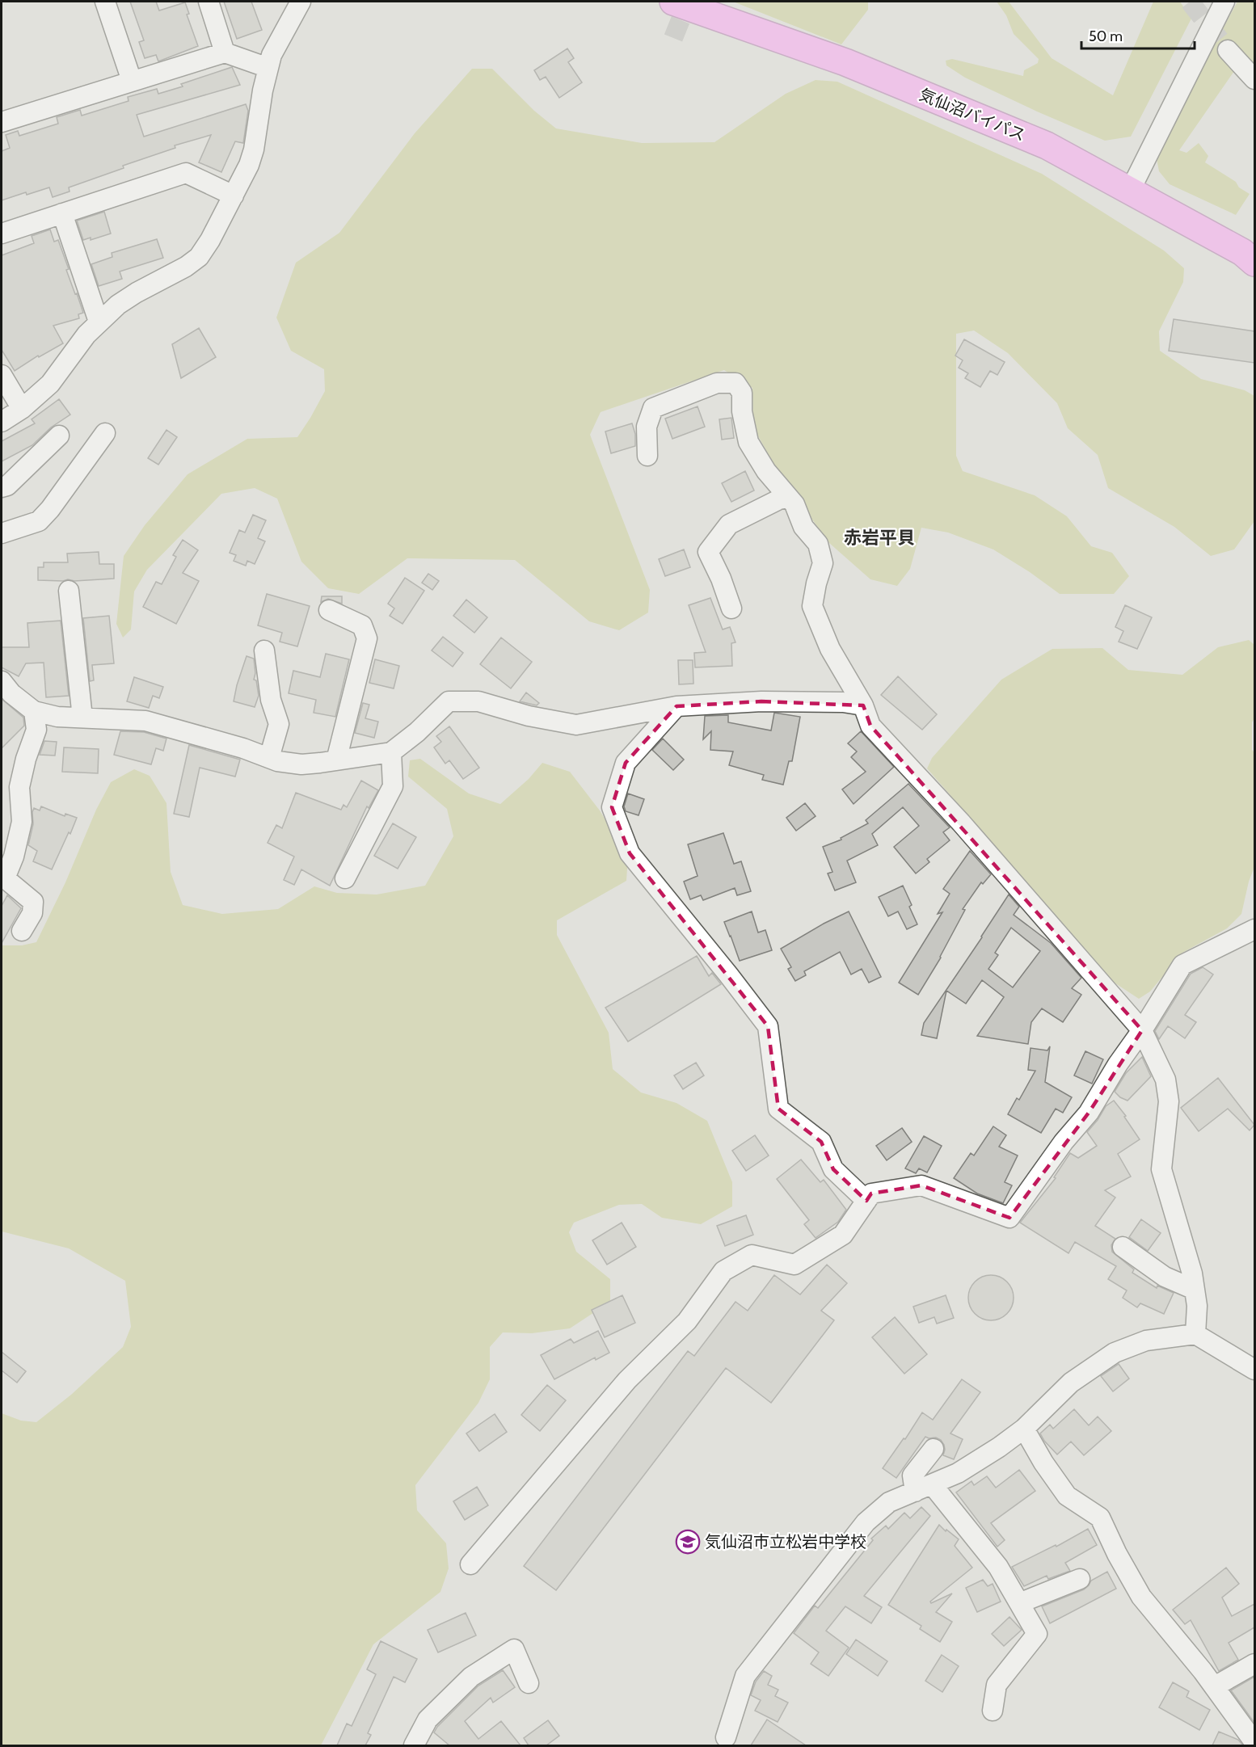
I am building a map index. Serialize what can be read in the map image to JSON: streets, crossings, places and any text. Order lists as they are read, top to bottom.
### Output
{
  "streets": {
    "highway": ["気仙沼バイパス"]
  },
  "districts": ["赤岩平貝"],
  "places": {
    "school or university": ["気仙沼市立松岩中学校"]
  },
  "scale_bar": "50 m"
}
